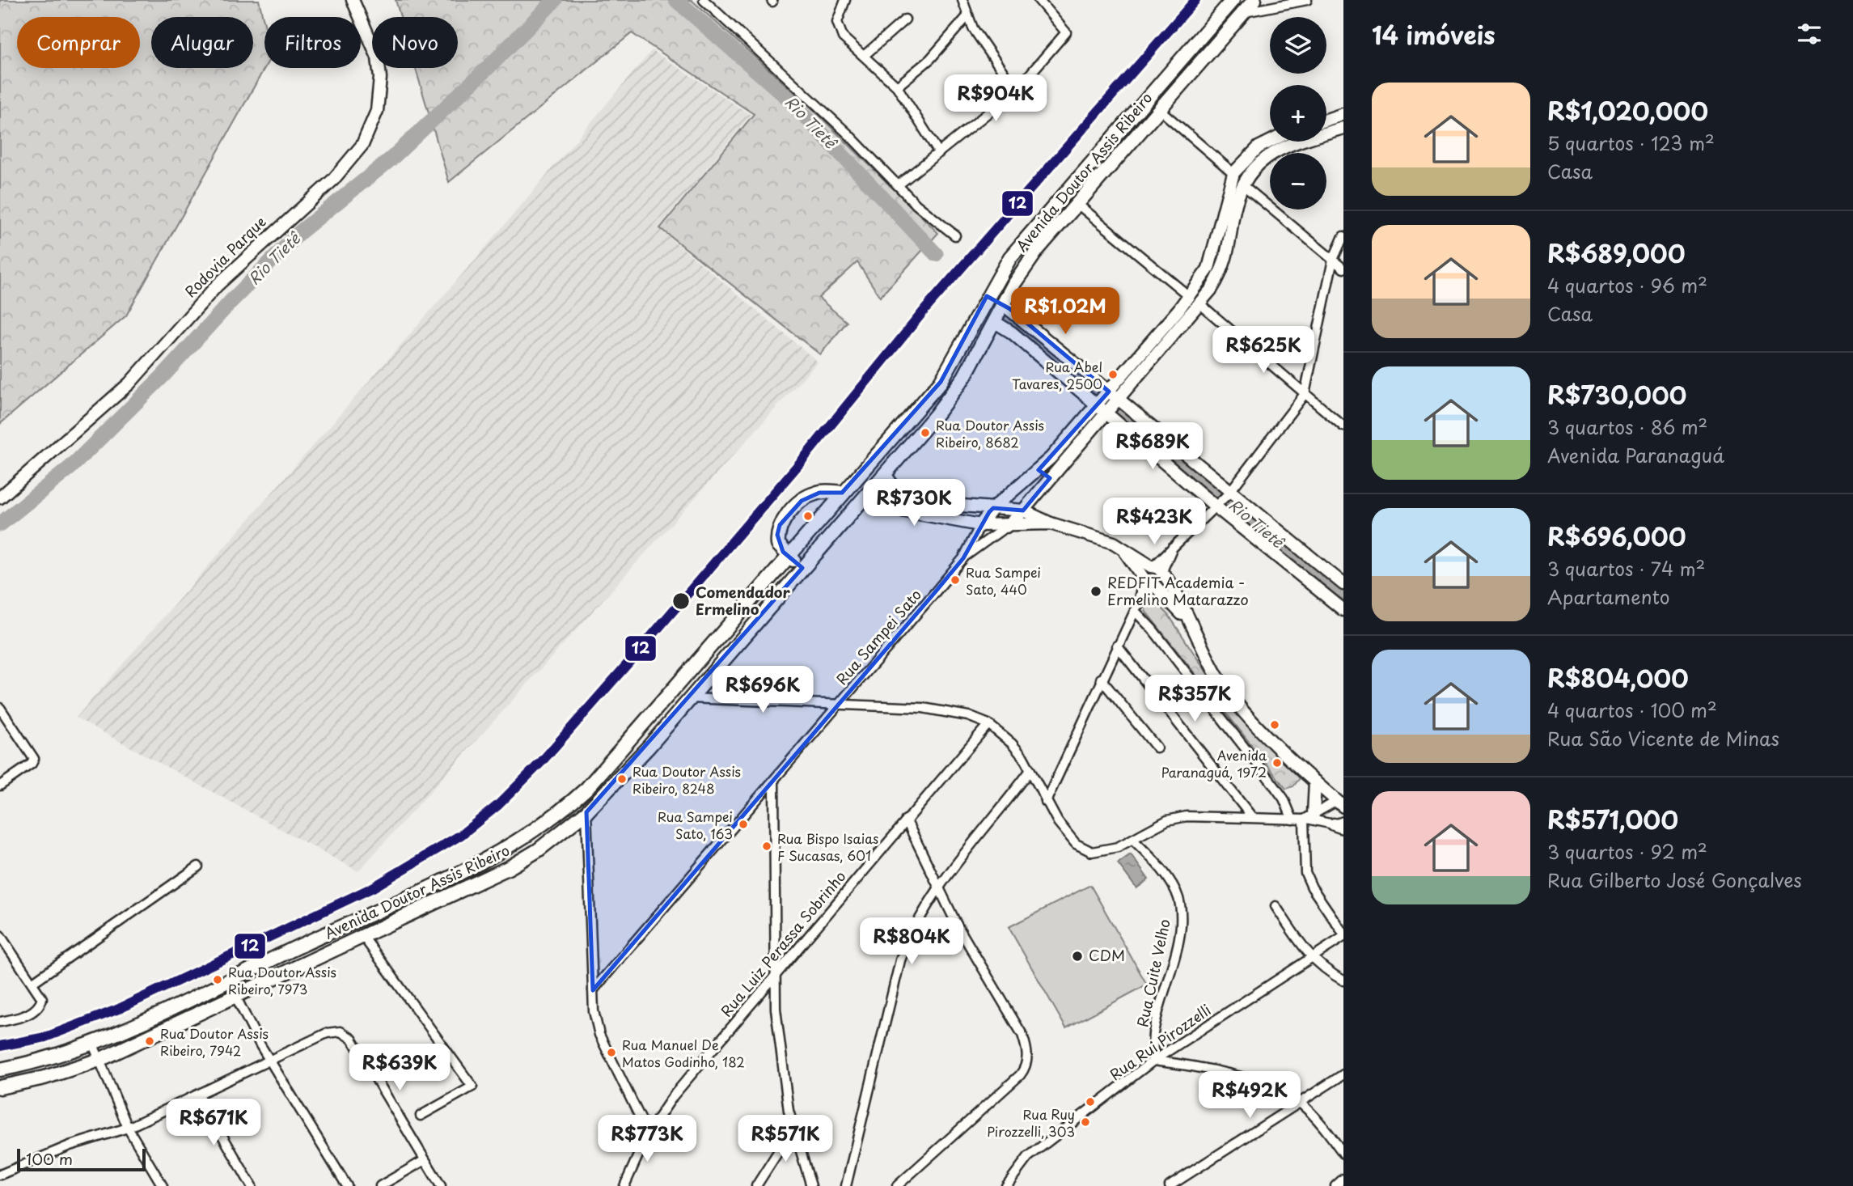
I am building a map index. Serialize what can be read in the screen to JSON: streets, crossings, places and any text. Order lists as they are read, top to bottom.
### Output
{
  "streets": {
    "main road": ["Avenida Doutor Assis Ribeiro"],
    "street": [
      "Rodovia Parque",
      "Rua Sampei Sato",
      "Rua Luiz Perassa Sobrinho",
      "Rua Cuite Velho",
      "Rua Rui Pirozzelli"
    ]
  },
  "crossings": [
    ["Rua Cuite Velho", "Rua Rui Pirozzelli"]
  ],
  "water": ["Rio Tietê"],
  "places": [
    "Rua Abel Tavares, 2500",
    "Rua Doutor Assis Ribeiro, 8682",
    "Rua Sampei Sato, 440",
    "REDFIT Academia - Ermelino Matarazzo",
    "Comendador Ermelino",
    "Avenida Paranaguá, 1972",
    "Rua Doutor Assis Ribeiro, 8248",
    "Rua Sampei Sato, 163",
    "Rua Bispo Isaias F Sucasas, 601",
    "CDM",
    "Rua Doutor Assis Ribeiro, 7973",
    "Rua Doutor Assis Ribeiro, 7942",
    "Rua Manuel De Matos Godinho, 182",
    "Rua Ruy Pirozzelli, 303"
  ],
  "lines": ["transit line 12"],
  "scale_bar": "100 m",
  "page": {
    "heading": "14 imóveis",
    "map_buttons": ["+", "−"],
    "chip": [
      "Comprar",
      "Alugar",
      "Filtros",
      "Novo"
    ],
    "list": [
      {
        "name": "R$1,020,000",
        "note": "5 quartos · 123 m² · Casa"
      },
      {
        "name": "R$689,000",
        "note": "4 quartos · 96 m² · Casa"
      },
      {
        "name": "R$730,000",
        "note": "3 quartos · 86 m² · Avenida Paranaguá"
      },
      {
        "name": "R$696,000",
        "note": "3 quartos · 74 m² · Apartamento"
      },
      {
        "name": "R$804,000",
        "note": "4 quartos · 100 m² · Rua São Vicente de Minas"
      },
      {
        "name": "R$571,000",
        "note": "3 quartos · 92 m² · Rua Gilberto José Gonçalves"
      }
    ],
    "price": [
      "R$904K",
      "R$1.02M",
      "R$625K",
      "R$689K",
      "R$730K",
      "R$423K",
      "R$696K",
      "R$357K",
      "R$804K",
      "R$639K",
      "R$492K",
      "R$671K",
      "R$773K",
      "R$571K"
    ],
    "scale": "100 m"
  }
}
